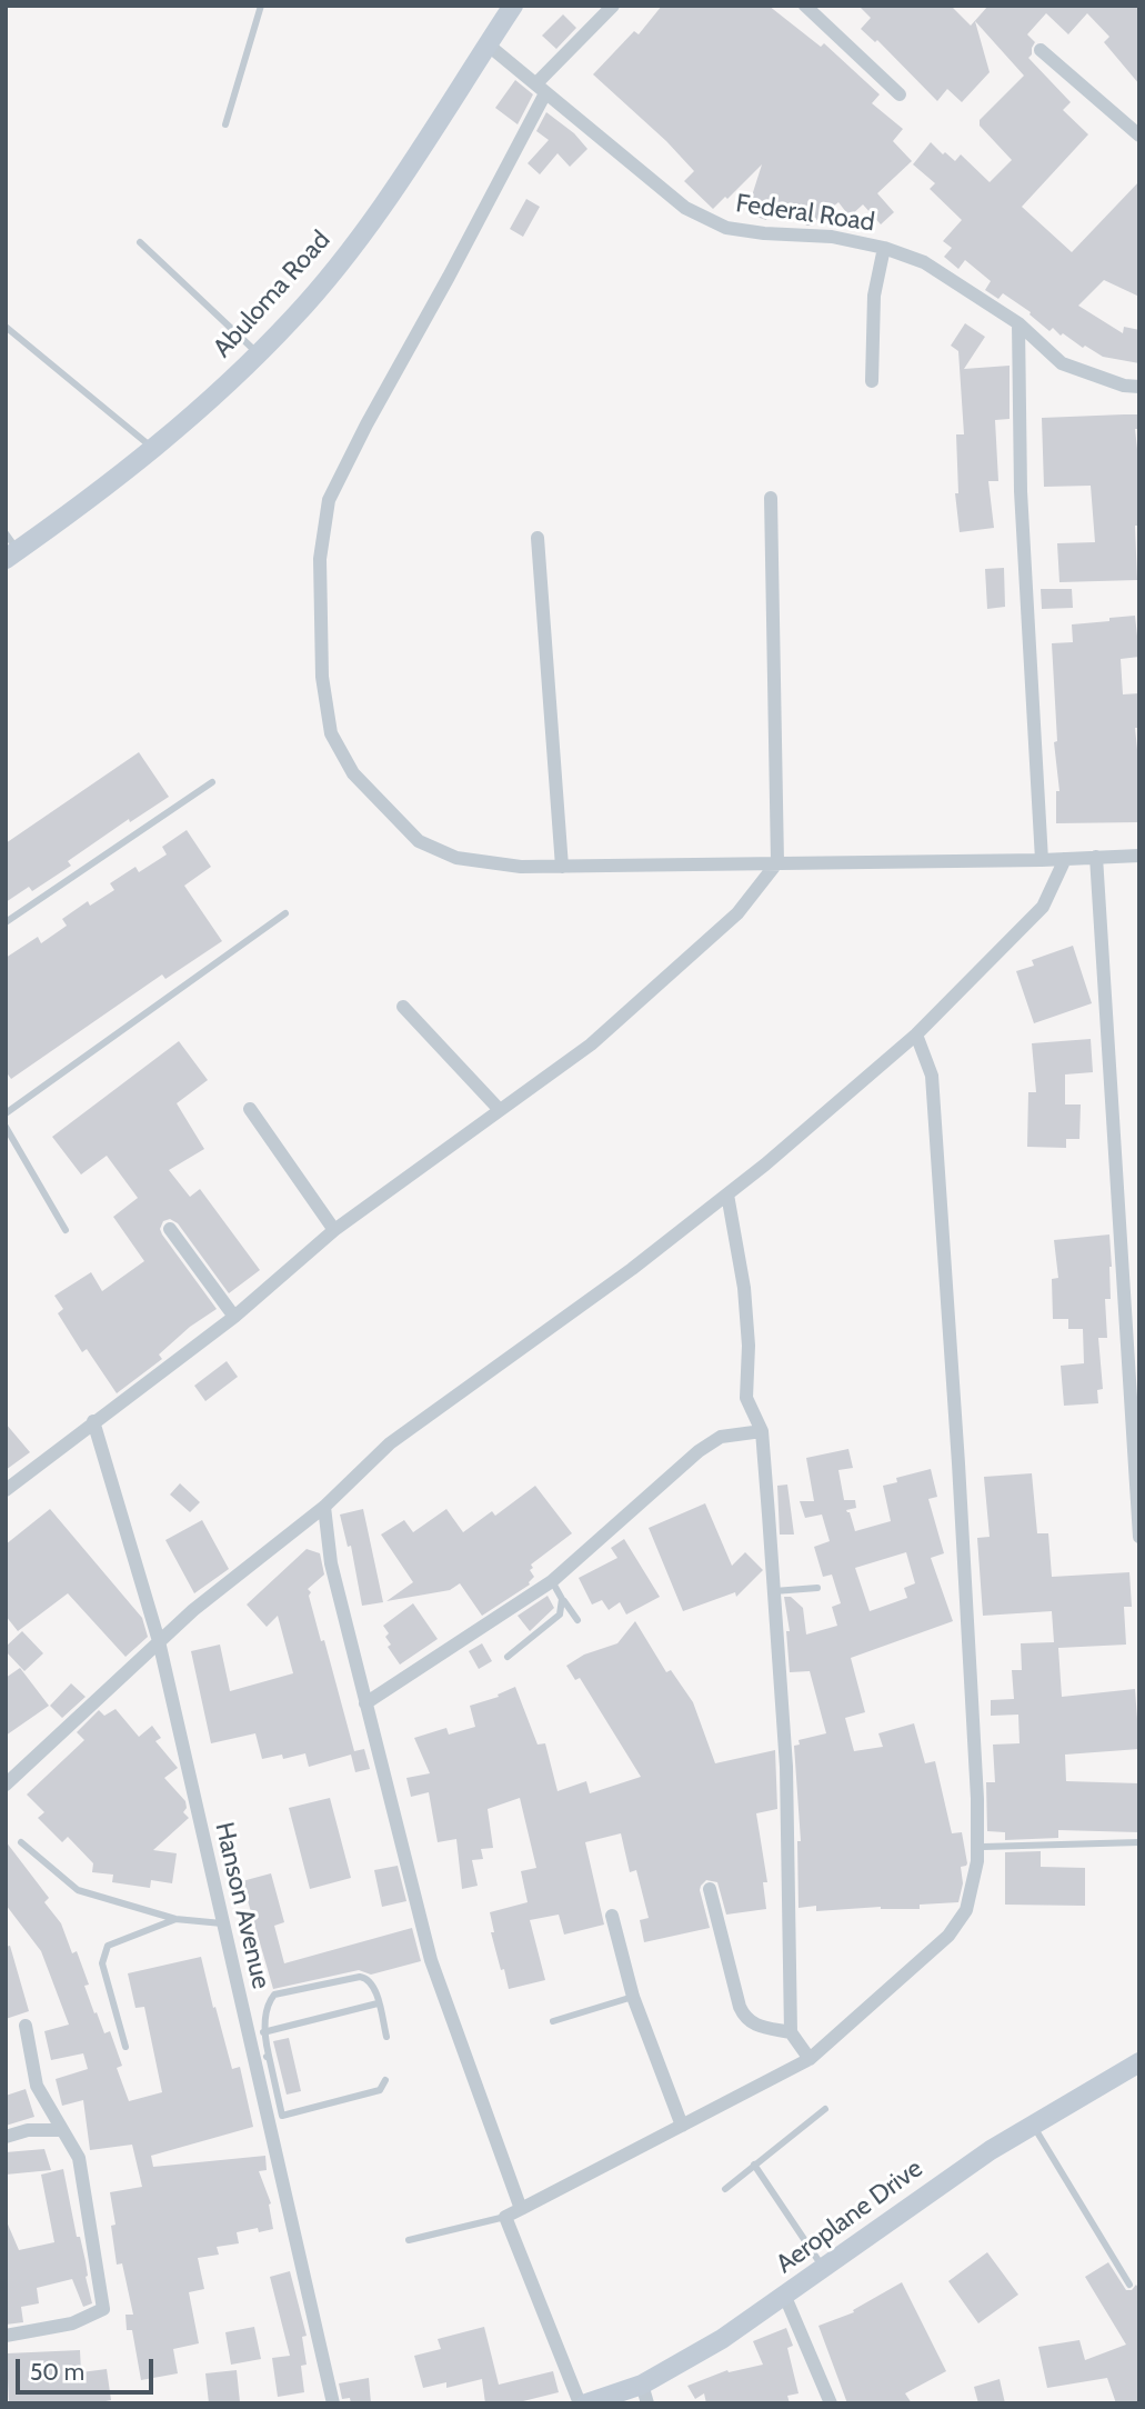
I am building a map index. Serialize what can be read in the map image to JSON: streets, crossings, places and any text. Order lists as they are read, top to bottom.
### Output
{
  "streets": {
    "street": [
      "Federal Road",
      "Abuloma Road",
      "Hanson Avenue",
      "Aeroplane Drive"
    ]
  },
  "crossings": [
    ["Federal Road", "Abuloma Road"]
  ],
  "scale_bar": "50 m"
}
